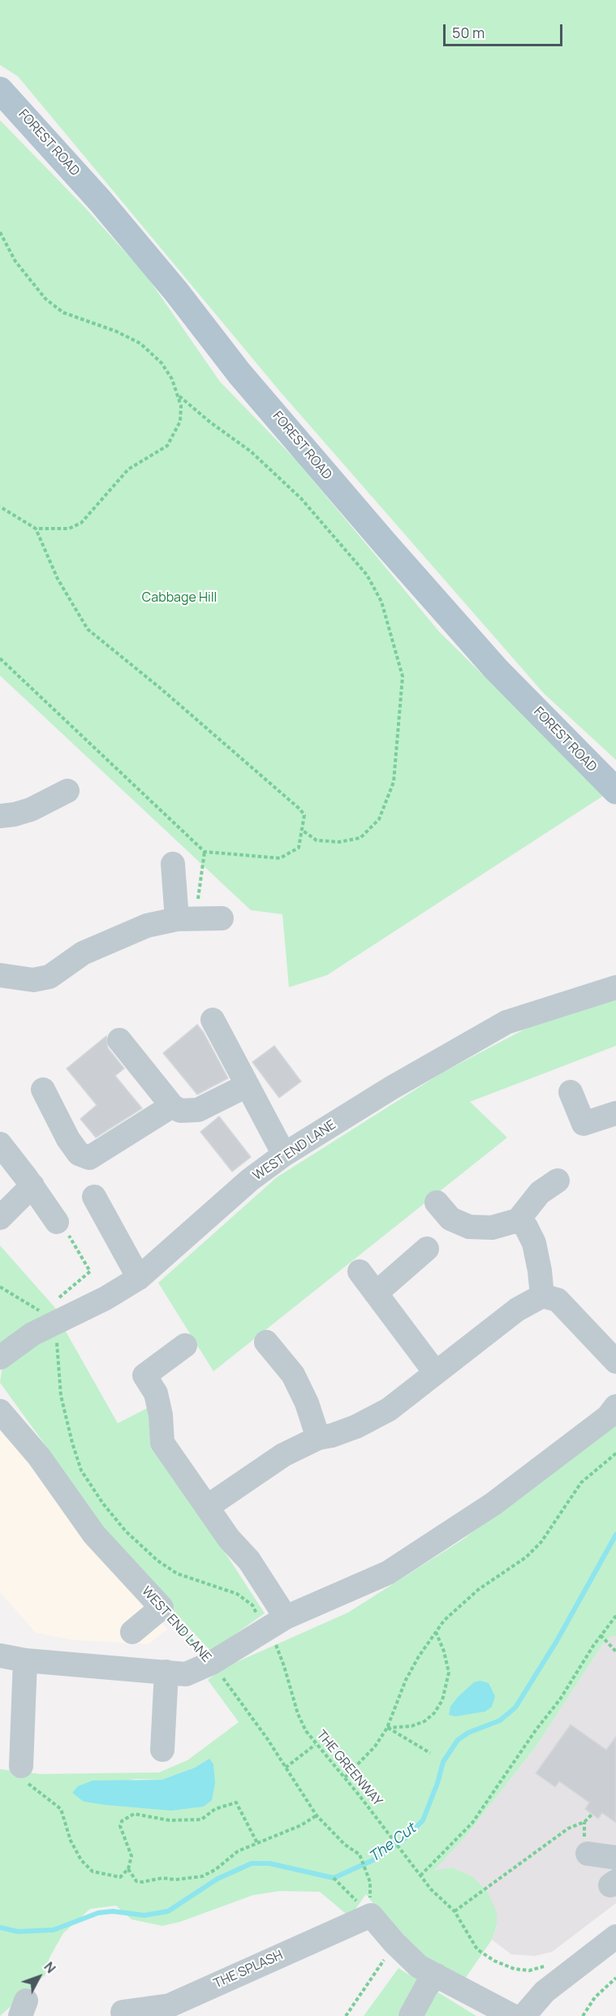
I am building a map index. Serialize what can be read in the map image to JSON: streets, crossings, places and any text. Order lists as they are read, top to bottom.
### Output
{
  "streets": {
    "main road": ["FOREST ROAD"],
    "street": ["WEST END LANE", "THE SPLASH"],
    "path": ["THE GREENWAY"]
  },
  "crossings": [
    ["WEST END LANE", "THE SPLASH"]
  ],
  "water": ["The Cut"],
  "parks": ["Cabbage Hill"],
  "scale_bar": "50 m",
  "north": "top right"
}
